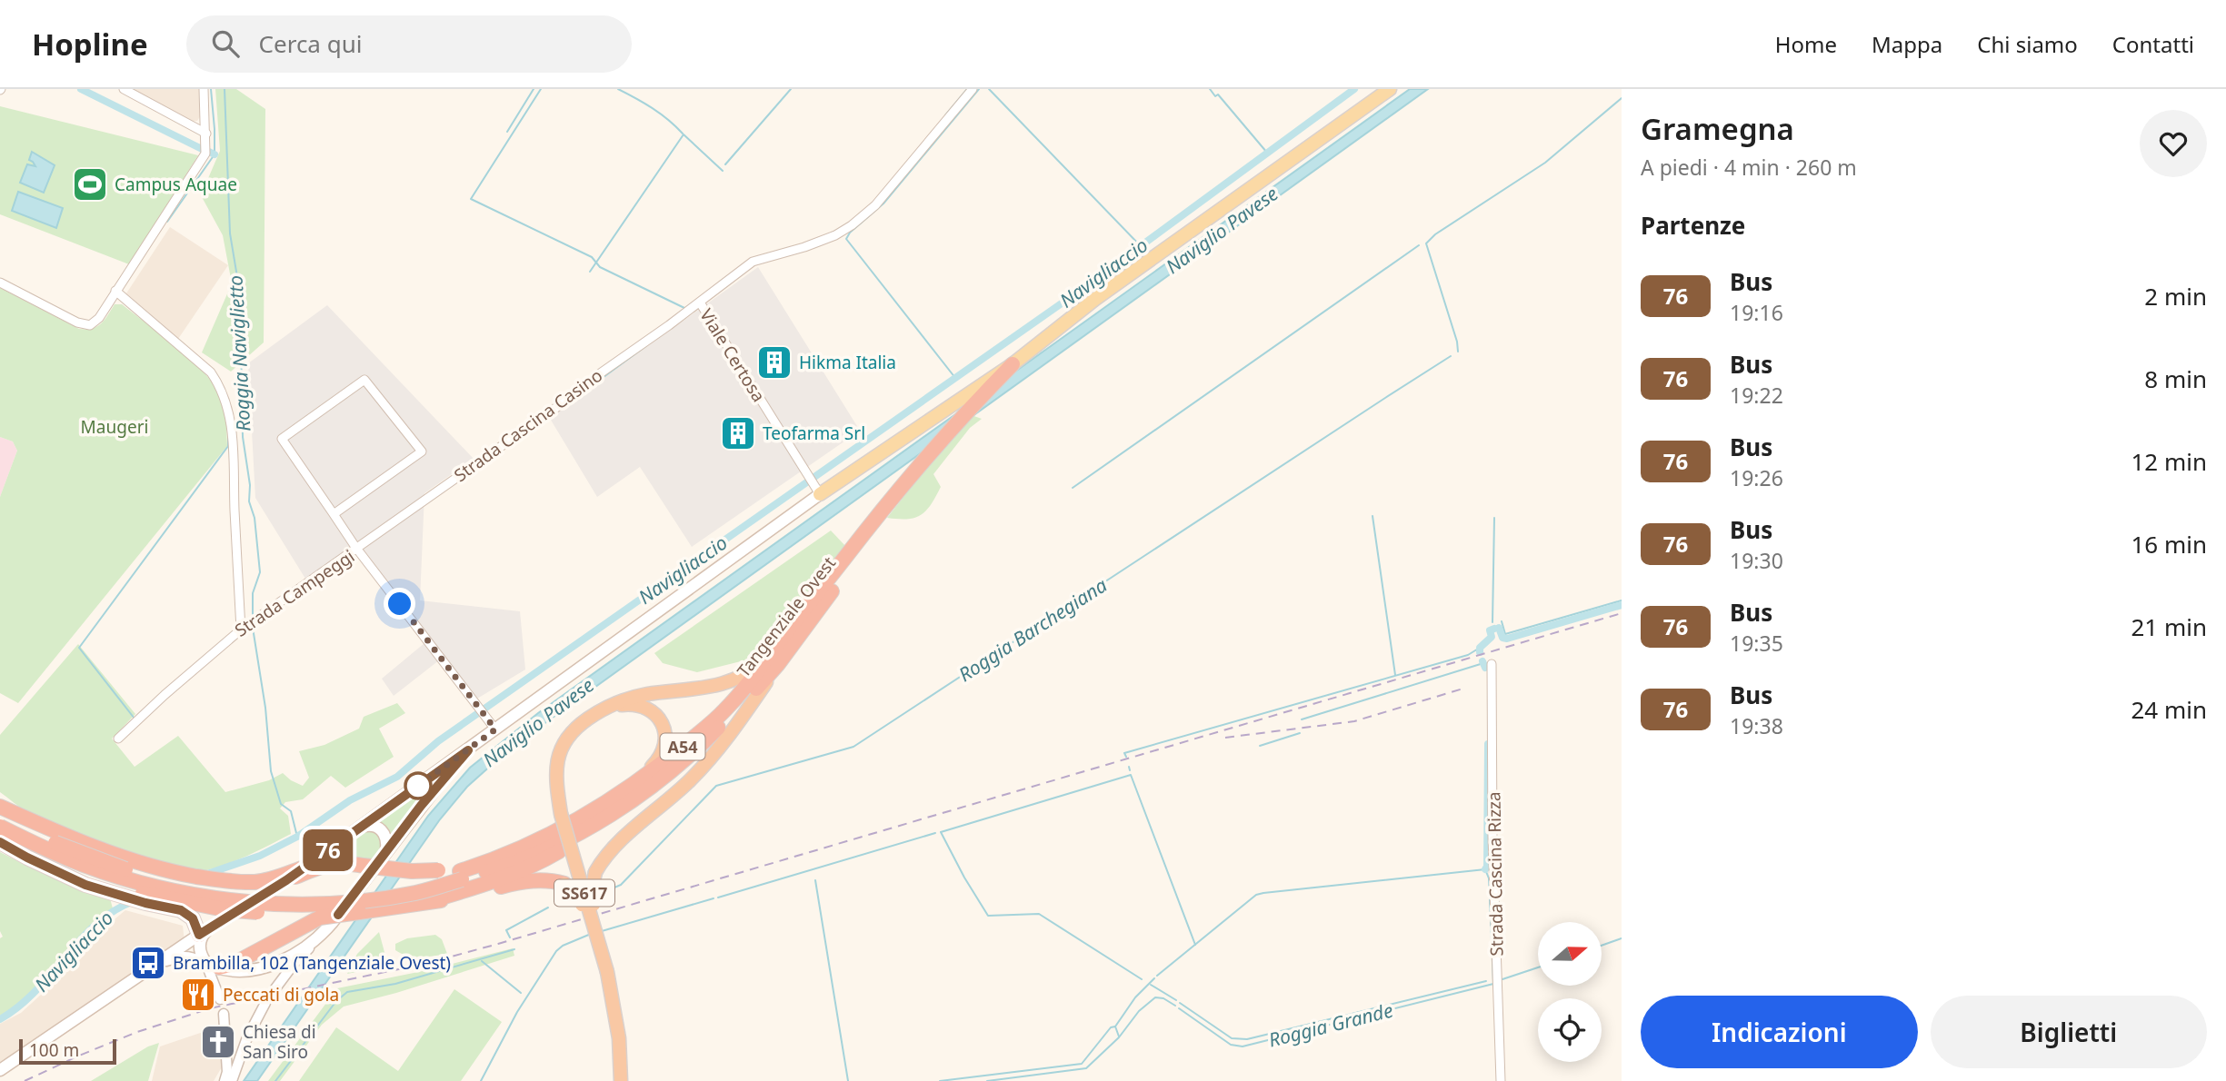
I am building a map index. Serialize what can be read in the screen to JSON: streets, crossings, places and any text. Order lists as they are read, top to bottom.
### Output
{
  "streets": {
    "highway": ["Tangenziale Ovest", "A54", "SS617"],
    "street": [
      "Viale Certosa",
      "Strada Cascina Casino",
      "Strada Campeggi",
      "Strada Cascina Rizza"
    ]
  },
  "crossings": [
    ["Viale Certosa", "Strada Cascina Casino"],
    ["Strada Cascina Casino", "Strada Campeggi"],
    ["Tangenziale Ovest", "SS617"]
  ],
  "water": [
    "Naviglio Pavese",
    "Navigliaccio",
    "Roggia Naviglietto",
    "Roggia Barchegiana",
    "Roggia Grande"
  ],
  "parks": ["Maugeri"],
  "places": {
    "sports": ["Campus Aquae"],
    "building": ["Hikma Italia", "Teofarma Srl"],
    "bus stop": ["Brambilla, 102 (Tangenziale Ovest)"],
    "restaurant": ["Peccati di gola"],
    "church": ["Chiesa di San Siro"]
  },
  "lines": ["bus line 76"],
  "scale_bar": "100 m",
  "north": "right",
  "page": {
    "header": "Hopline",
    "search": "Cerca qui",
    "nav": [
      "Home",
      "Mappa",
      "Chi siamo",
      "Contatti"
    ],
    "on_map": "76",
    "heading": [
      ["Gramegna", "A piedi · 4 min · 260 m"],
      "Partenze"
    ],
    "list": [
      {
        "mark": "76",
        "name": "Bus",
        "note": "19:16",
        "value": "2 min"
      },
      {
        "mark": "76",
        "name": "Bus",
        "note": "19:22",
        "value": "8 min"
      },
      {
        "mark": "76",
        "name": "Bus",
        "note": "19:26",
        "value": "12 min"
      },
      {
        "mark": "76",
        "name": "Bus",
        "note": "19:30",
        "value": "16 min"
      },
      {
        "mark": "76",
        "name": "Bus",
        "note": "19:35",
        "value": "21 min"
      },
      {
        "mark": "76",
        "name": "Bus",
        "note": "19:38",
        "value": "24 min"
      }
    ],
    "buttons": ["Indicazioni", "Biglietti"],
    "scale": "100 m"
  }
}
